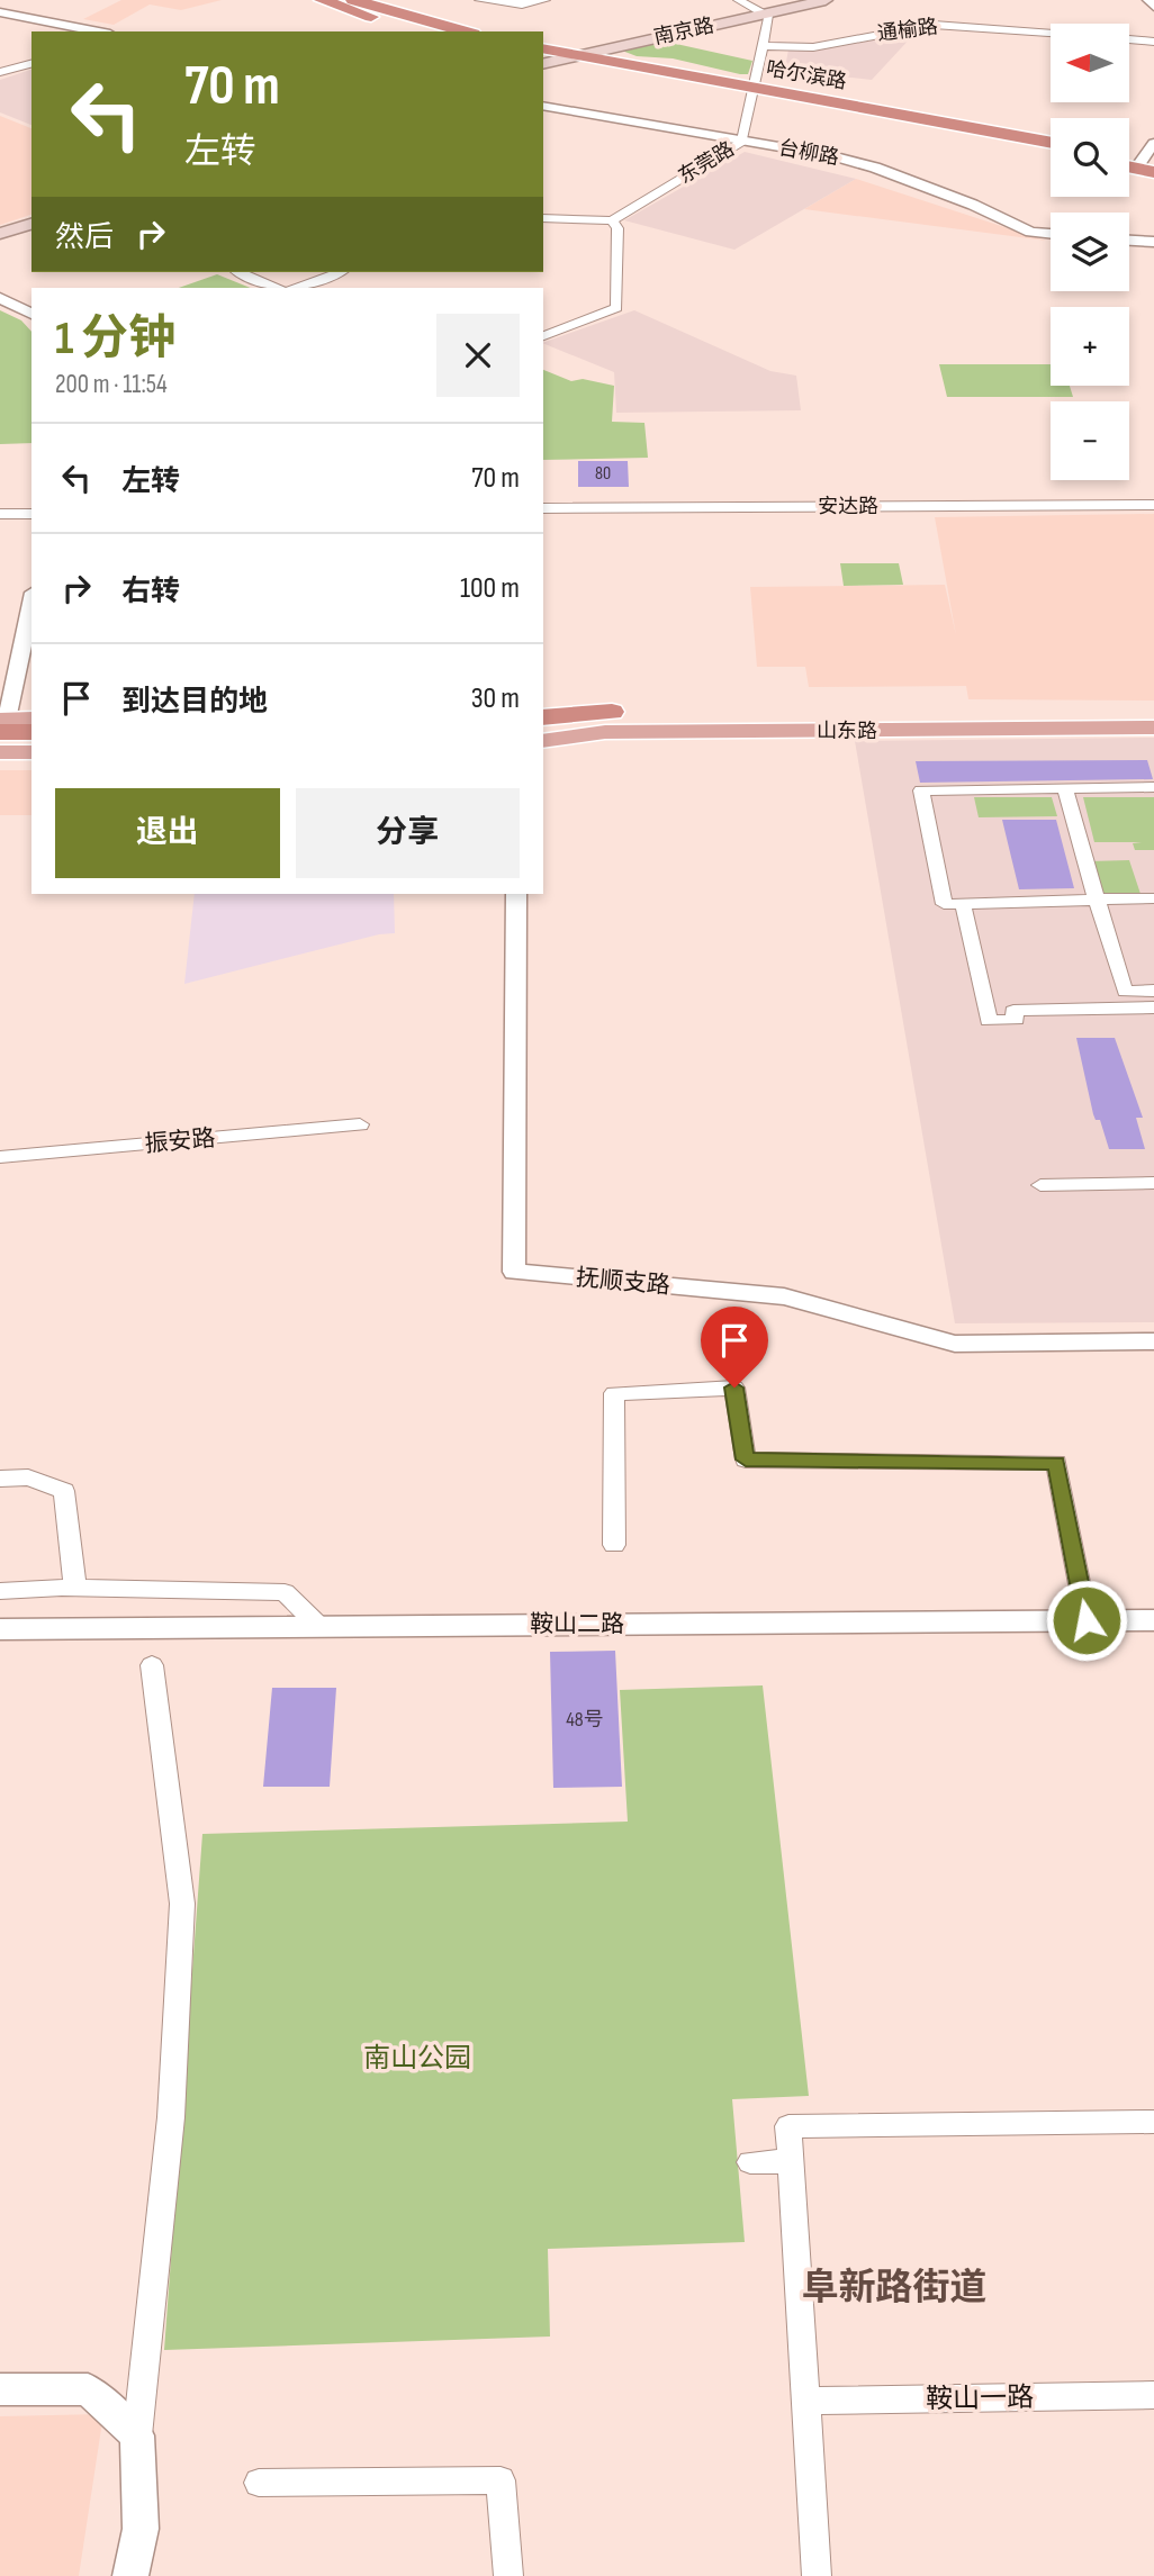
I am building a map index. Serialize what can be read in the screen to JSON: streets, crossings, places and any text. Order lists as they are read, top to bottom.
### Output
{
  "streets": {
    "highway": ["哈尔滨路"],
    "main road": ["南京路", "山东路"],
    "street": [
      "通榆路",
      "台柳路",
      "东莞路",
      "安达路",
      "振安路",
      "抚顺支路",
      "鞍山二路",
      "鞍山一路"
    ]
  },
  "crossings": [
    ["通榆路", "东莞路"],
    ["南京路", "哈尔滨路"],
    ["南京路", "东莞路"],
    ["哈尔滨路", "东莞路"],
    ["台柳路", "东莞路"]
  ],
  "districts": ["阜新路街道"],
  "parks": ["南山公园"],
  "house_numbers": ["80", "48号"],
  "north": "left",
  "page": {
    "map_buttons": ["+", "−"],
    "turn": ["70 m", "左转"],
    "then": "然后",
    "heading": ["1 分钟", "200 m · 11:54"],
    "list": [
      {
        "name": "左转",
        "value": "70 m"
      },
      {
        "name": "右转",
        "value": "100 m"
      },
      {
        "name": "到达目的地",
        "value": "30 m"
      }
    ],
    "buttons": ["退出", "分享"]
  }
}
